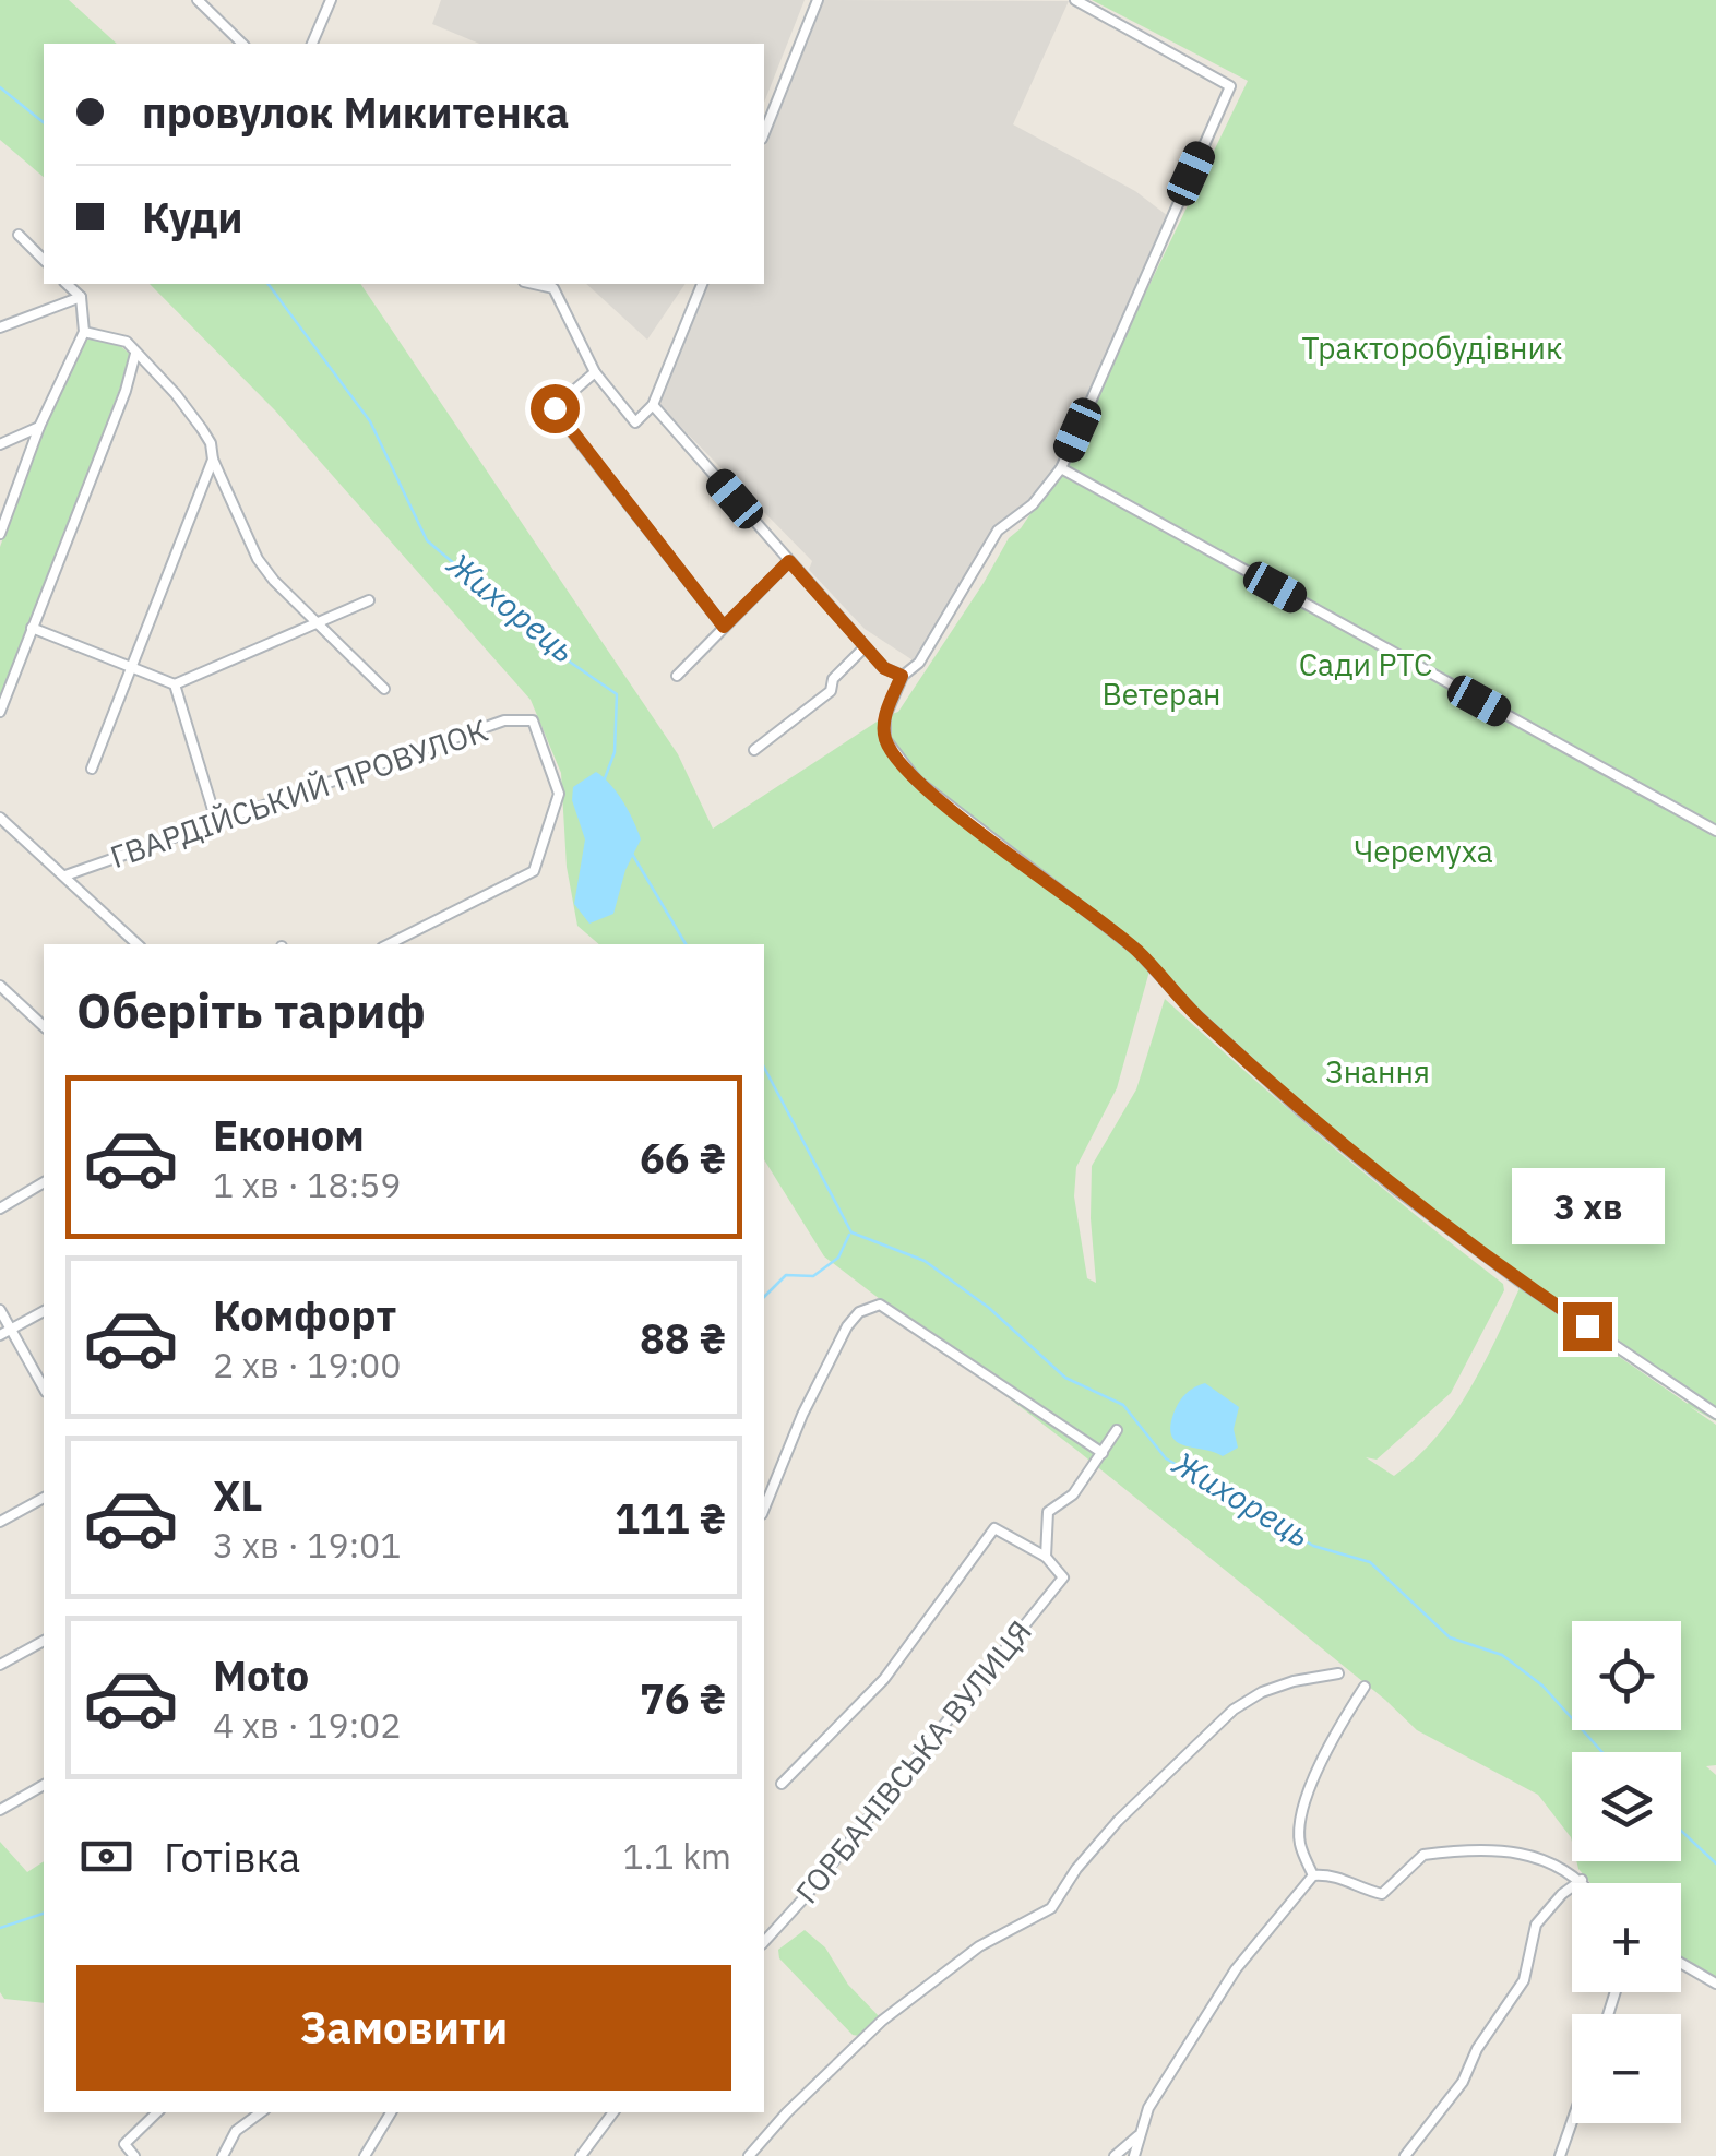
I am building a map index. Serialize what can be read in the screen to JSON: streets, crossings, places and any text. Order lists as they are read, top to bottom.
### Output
{
  "streets": {
    "street": ["ГВАРДІЙСЬКИЙ ПРОВУЛОК", "ГОРБАНІВСЬКА ВУЛИЦЯ"]
  },
  "water": ["Жихорець"],
  "parks": [
    "Тракторобудівник",
    "Сади РТС",
    "Ветеран",
    "Черемуха",
    "Знання"
  ],
  "page": {
    "banner": ["провулок Микитенка", "Куди"],
    "heading": "Оберіть тариф",
    "list": [
      {
        "name": "Економ",
        "note": "1 хв · 18:59",
        "value": "66 ₴"
      },
      {
        "name": "Комфорт",
        "note": "2 хв · 19:00",
        "value": "88 ₴"
      },
      {
        "name": "XL",
        "note": "3 хв · 19:01",
        "value": "111 ₴"
      },
      {
        "name": "Moto",
        "note": "4 хв · 19:02",
        "value": "76 ₴"
      }
    ],
    "bubble": "3 хв",
    "map_buttons": ["+", "−"],
    "pay": ["Готівка", "1.1 km"],
    "buttons": "Замовити"
  }
}
